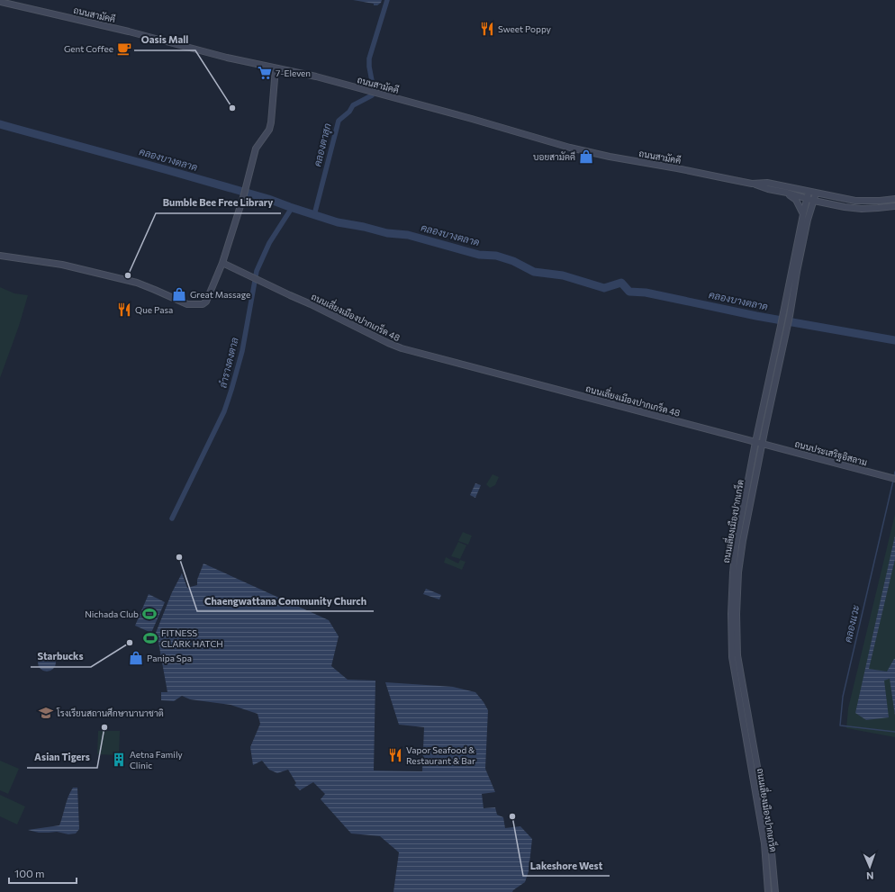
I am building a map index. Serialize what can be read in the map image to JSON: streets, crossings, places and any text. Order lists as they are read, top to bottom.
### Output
{
  "streets": {
    "main road": [
      "ถนนสามัคคี",
      "ถนนเลี่ยงเมืองปากเกร็ด 48",
      "ถนนประเสริฐอิสลาม",
      "ถนนเลี่ยงเมืองปากเกร็ด"
    ]
  },
  "crossings": [
    ["ถนนสามัคคี", "ถนนเลี่ยงเมืองปากเกร็ด"],
    ["ถนนเลี่ยงเมืองปากเกร็ด 48", "ถนนประเสริฐอิสลาม"],
    ["ถนนเลี่ยงเมืองปากเกร็ด 48", "ถนนเลี่ยงเมืองปากเกร็ด"],
    ["ถนนประเสริฐอิสลาม", "ถนนเลี่ยงเมืองปากเกร็ด"]
  ],
  "water": [
    "คลองตาสุก",
    "คลองบางตลาด",
    "ลำรางดงตาล",
    "คลองแวะ"
  ],
  "places": {
    "restaurant": ["Sweet Poppy", "Que Pasa", "Vapor Seafood & Restaurant & Bar"],
    "cafe": ["Gent Coffee"],
    "supermarket": ["7-Eleven"],
    "other": [
      "Oasis Mall",
      "Bumble Bee Free Library",
      "Chaengwattana Community Church",
      "Starbucks",
      "Asian Tigers",
      "Lakeshore West"
    ],
    "shop": ["บอยสามัคคี", "Great Massage", "Panipa Spa"],
    "sports": ["Nichada Club", "FITNESS CLARK HATCH"],
    "school or university": ["โรงเรียนสถานศึกษานานาชาติ"],
    "building": ["Aetna Family Clinic"]
  },
  "scale_bar": "100 m",
  "north": "bottom"
}
